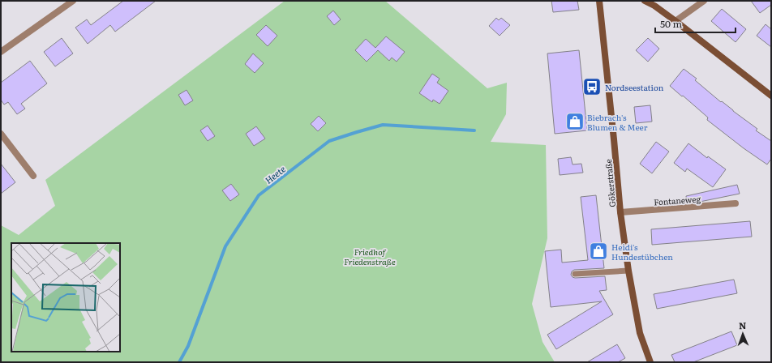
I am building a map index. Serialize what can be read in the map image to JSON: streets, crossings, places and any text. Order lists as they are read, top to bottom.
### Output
{
  "streets": {
    "main road": ["Gökerstraße"],
    "street": ["Fontaneweg"]
  },
  "crossings": [
    ["Gökerstraße", "Fontaneweg"]
  ],
  "water": ["Heete"],
  "parks": ["Friedhof Friedenstraße"],
  "places": {
    "bus stop": ["Nordseestation"],
    "shop": ["Biebrach's Blumen & Meer", "Heidi's Hundestübchen"]
  },
  "scale_bar": "50 m",
  "north": "top"
}
